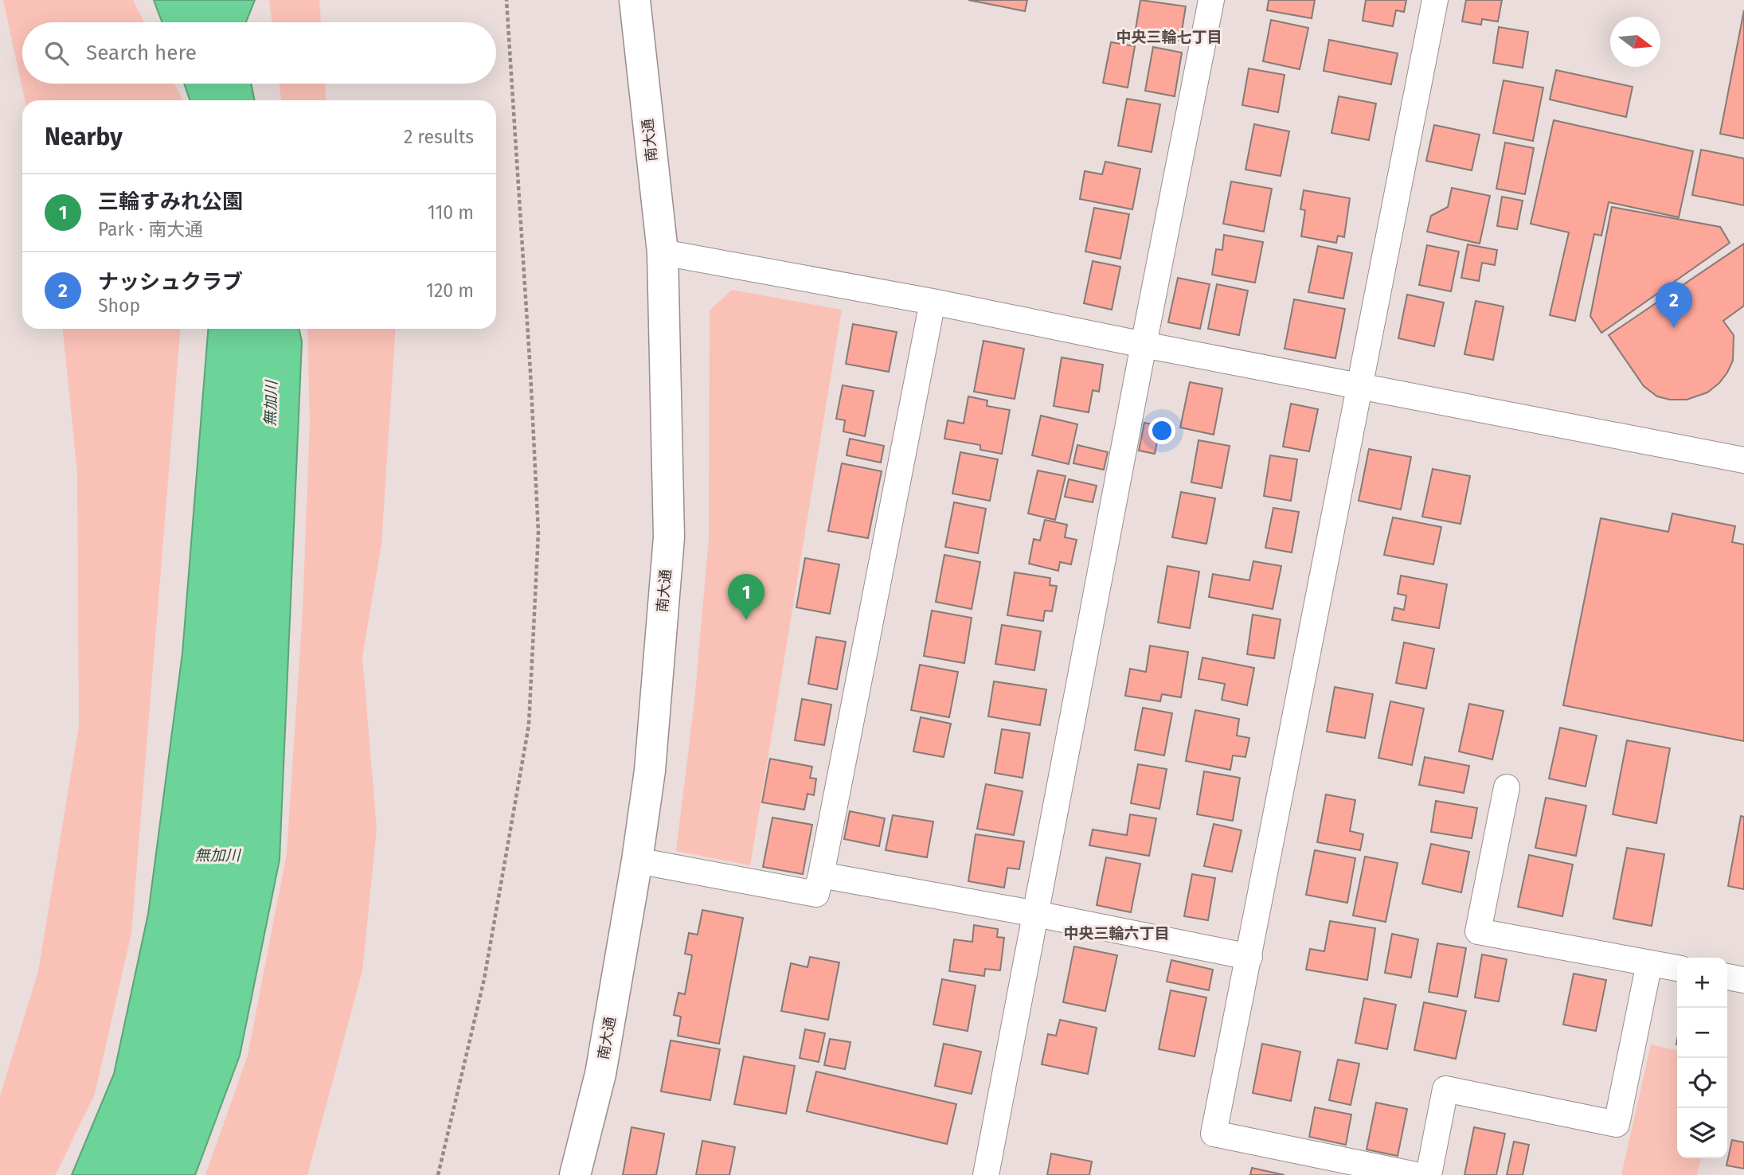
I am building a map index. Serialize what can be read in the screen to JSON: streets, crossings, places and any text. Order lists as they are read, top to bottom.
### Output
{
  "streets": {
    "street": ["南大通"]
  },
  "districts": ["中央三輪七丁目", "中央三輪六丁目"],
  "water": ["無加川"],
  "north": "right",
  "page": {
    "search": "Search here",
    "heading": ["Nearby", "2 results"],
    "list": [
      {
        "mark": "1",
        "name": "三輪すみれ公園",
        "note": "Park · 南大通",
        "value": "110 m"
      },
      {
        "mark": "2",
        "name": "ナッシュクラブ",
        "note": "Shop",
        "value": "120 m"
      }
    ],
    "pins": ["2", "1"],
    "map_buttons": ["+", "−"]
  }
}
